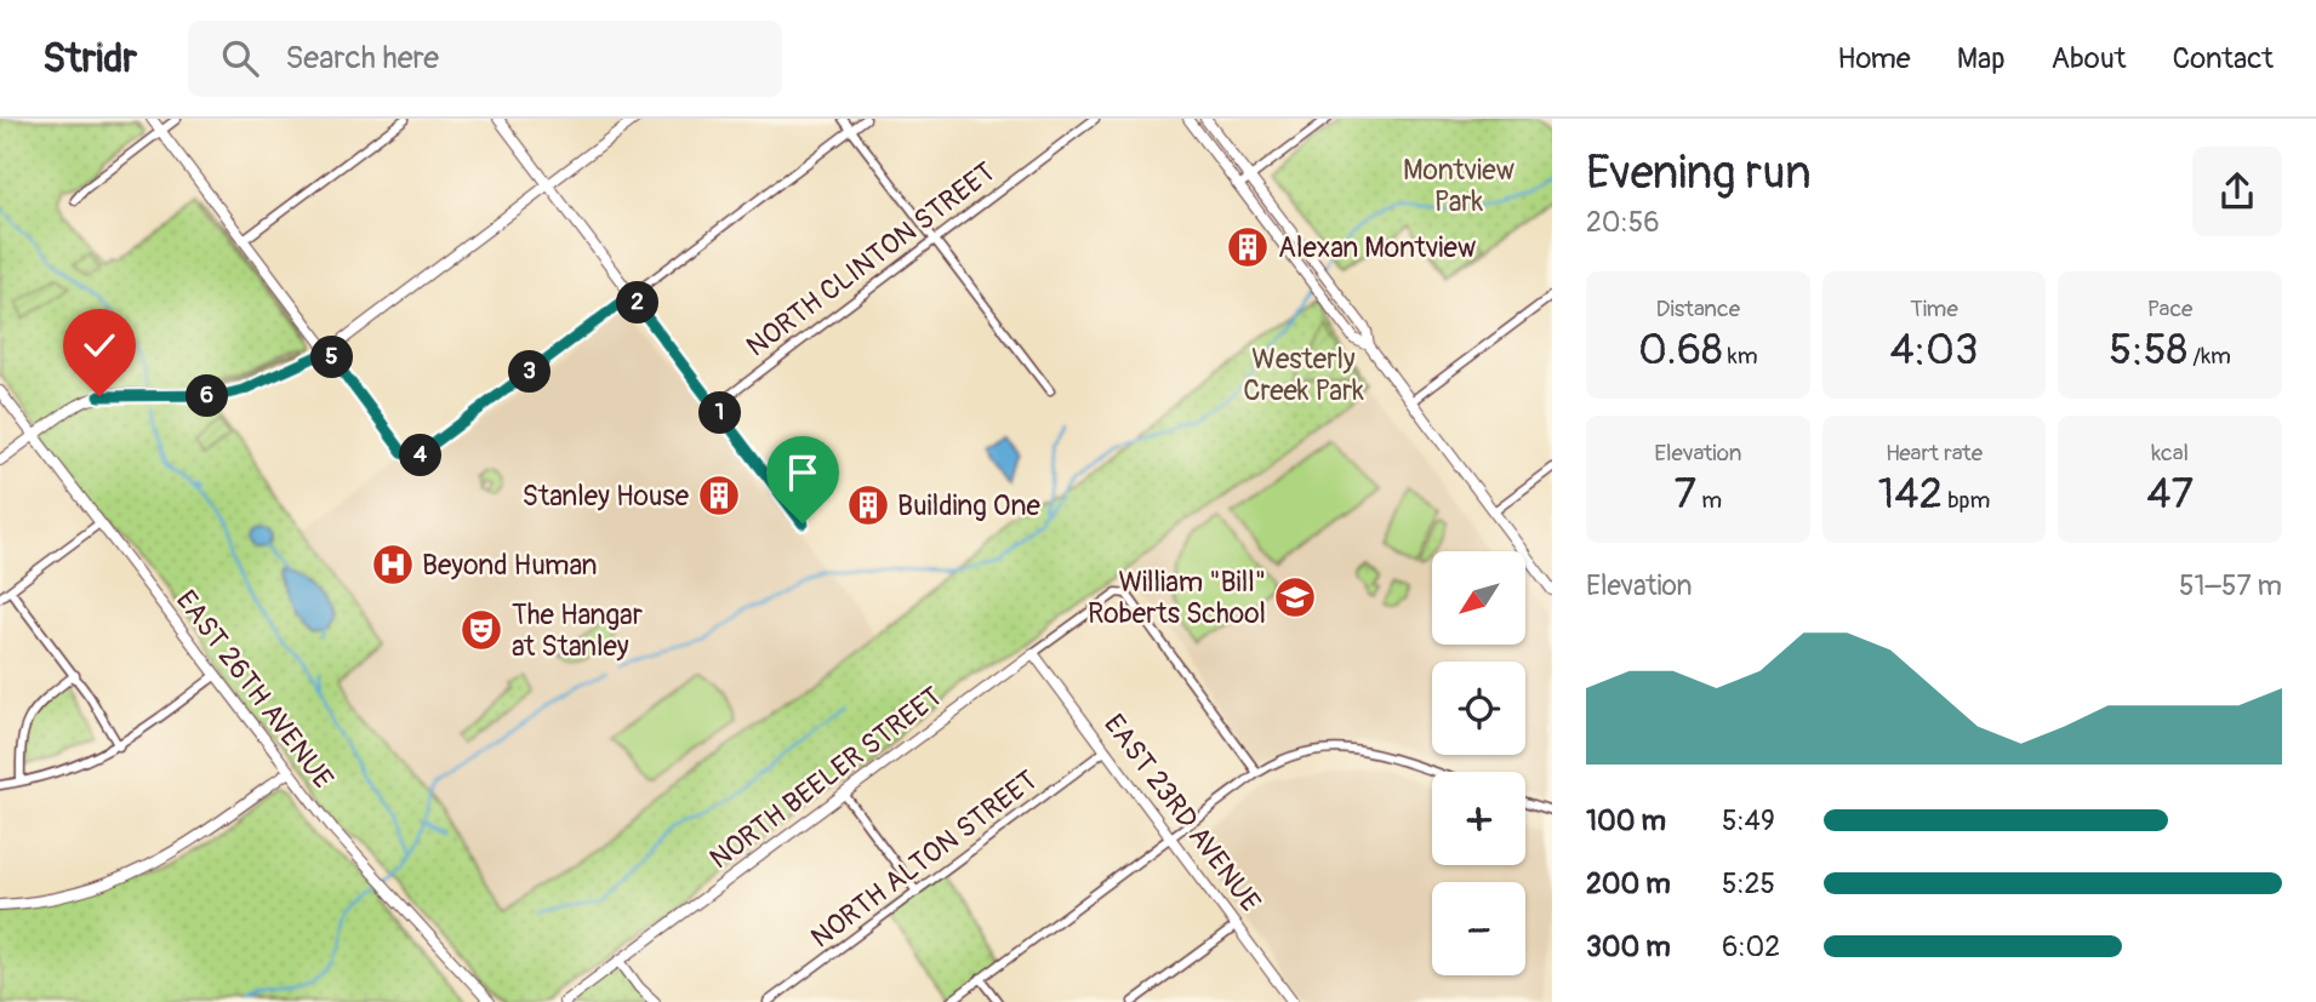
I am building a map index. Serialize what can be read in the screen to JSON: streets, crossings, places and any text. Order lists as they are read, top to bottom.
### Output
{
  "streets": {
    "street": [
      "NORTH CLINTON STREET",
      "EAST 26TH AVENUE",
      "NORTH BEELER STREET",
      "EAST 23RD AVENUE",
      "NORTH ALTON STREET"
    ]
  },
  "crossings": [
    ["NORTH BEELER STREET", "EAST 23RD AVENUE"],
    ["EAST 23RD AVENUE", "NORTH ALTON STREET"]
  ],
  "parks": ["Montview Park", "Westerly Creek Park"],
  "places": {
    "building": ["Alexan Montview", "Stanley House", "Building One"],
    "hospital": ["Beyond Human"],
    "school or university": ["William \"Bill\" Roberts School"],
    "theatre": ["The Hangar at Stanley"]
  },
  "north": "bottom left",
  "page": {
    "header": "Stridr",
    "search": "Search here",
    "nav": [
      "Home",
      "Map",
      "About",
      "Contact"
    ],
    "heading": ["Evening run", "20:56"],
    "stats": [
      ["Distance", "0.68 km"],
      ["Time", "4:03"],
      ["Pace", "5:58 /km"],
      ["Elevation", "7 m"],
      ["Heart rate", "142 bpm"],
      ["kcal", "47"]
    ],
    "pins": [
      "2",
      "5",
      "3",
      "6",
      "1",
      "4"
    ],
    "map_buttons": ["+", "−"],
    "chart": ["Elevation", "51–57 m"],
    "list": [
      {
        "name": "100 m",
        "note": "5:49"
      },
      {
        "name": "200 m",
        "note": "5:25"
      },
      {
        "name": "300 m",
        "note": "6:02"
      }
    ]
  }
}
